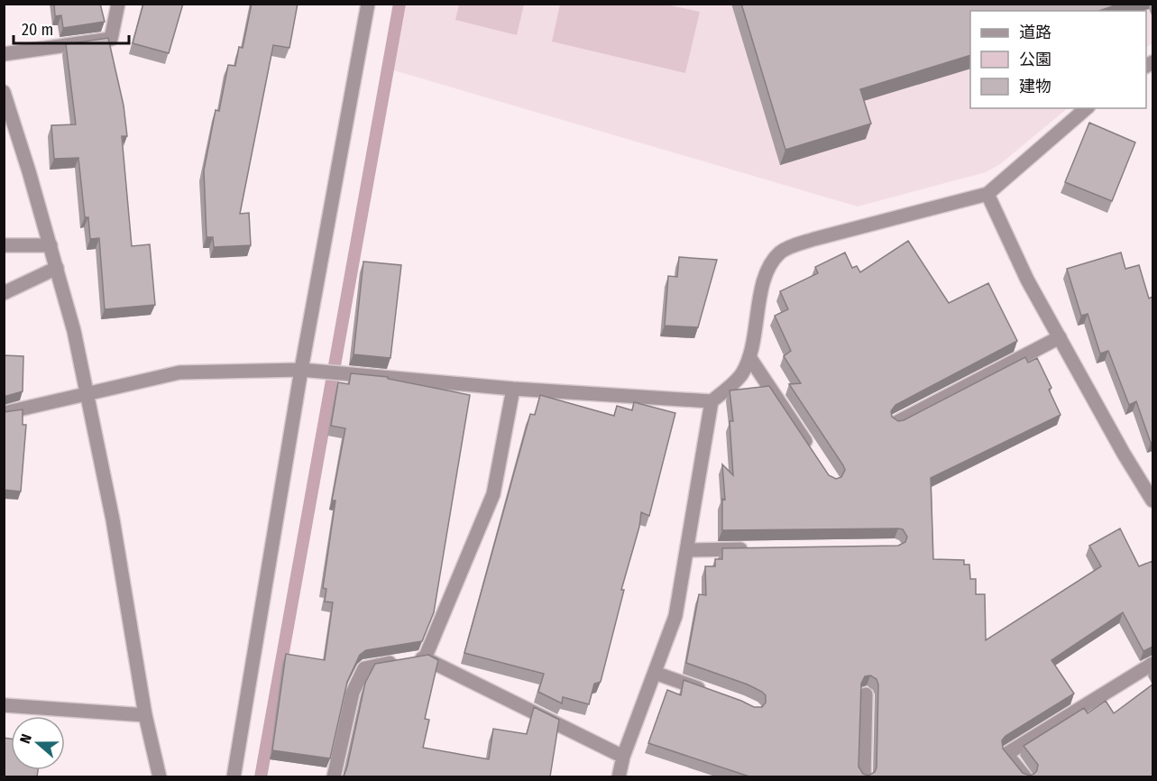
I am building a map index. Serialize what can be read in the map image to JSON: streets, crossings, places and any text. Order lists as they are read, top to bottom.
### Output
{
  "legend": ["道路", "公園", "建物"],
  "scale_bar": "20 m",
  "north": "left"
}
